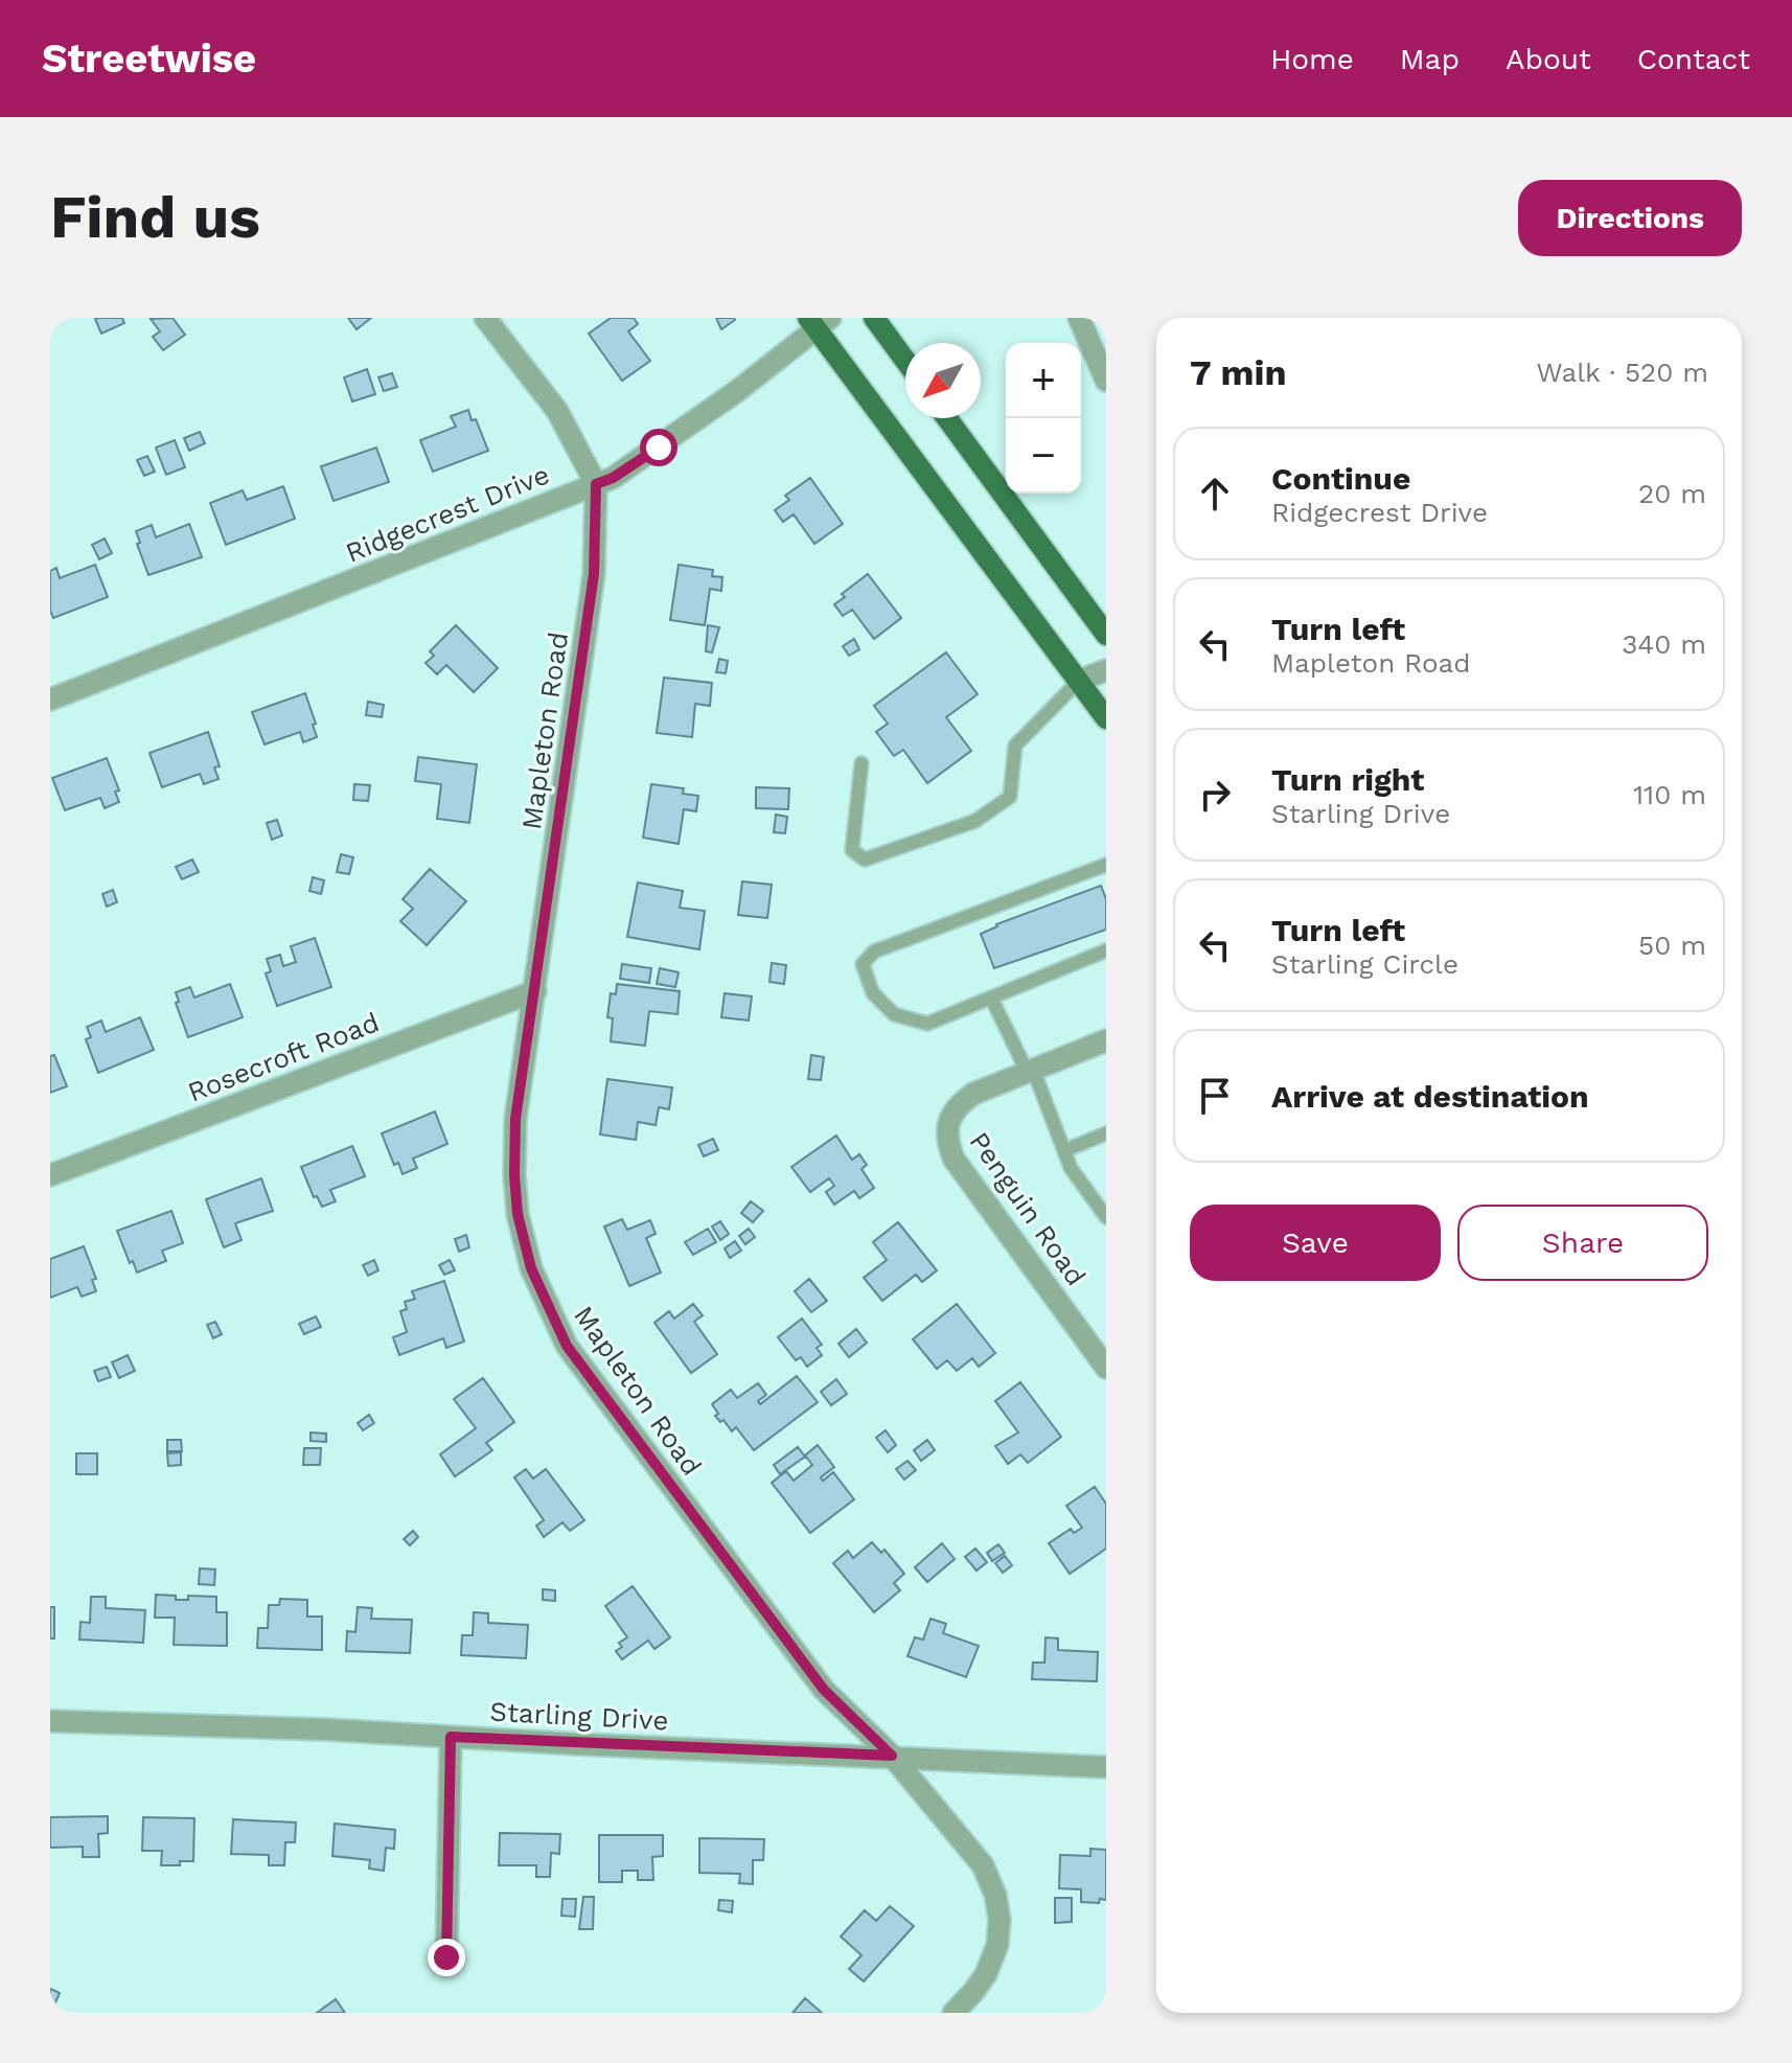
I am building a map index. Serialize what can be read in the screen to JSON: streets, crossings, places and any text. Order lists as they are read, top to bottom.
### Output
{
  "streets": {
    "street": [
      "Ridgecrest Drive",
      "Mapleton Road",
      "Rosecroft Road",
      "Penguin Road",
      "Starling Drive"
    ]
  },
  "crossings": [
    ["Ridgecrest Drive", "Mapleton Road"],
    ["Mapleton Road", "Rosecroft Road"],
    ["Mapleton Road", "Starling Drive"]
  ],
  "north": "bottom left",
  "page": {
    "header": "Streetwise",
    "nav": [
      "Home",
      "Map",
      "About",
      "Contact"
    ],
    "buttons": [
      "Directions",
      ["Save", "Share"]
    ],
    "title": "Find us",
    "heading": ["7 min", "Walk · 520 m"],
    "map_buttons": ["+", "−"],
    "list": [
      ["Continue", "Ridgecrest Drive", "20 m"],
      ["Turn left", "Mapleton Road", "340 m"],
      ["Turn right", "Starling Drive", "110 m"],
      ["Turn left", "Starling Circle", "50 m"],
      "Arrive at destination"
    ]
  }
}
